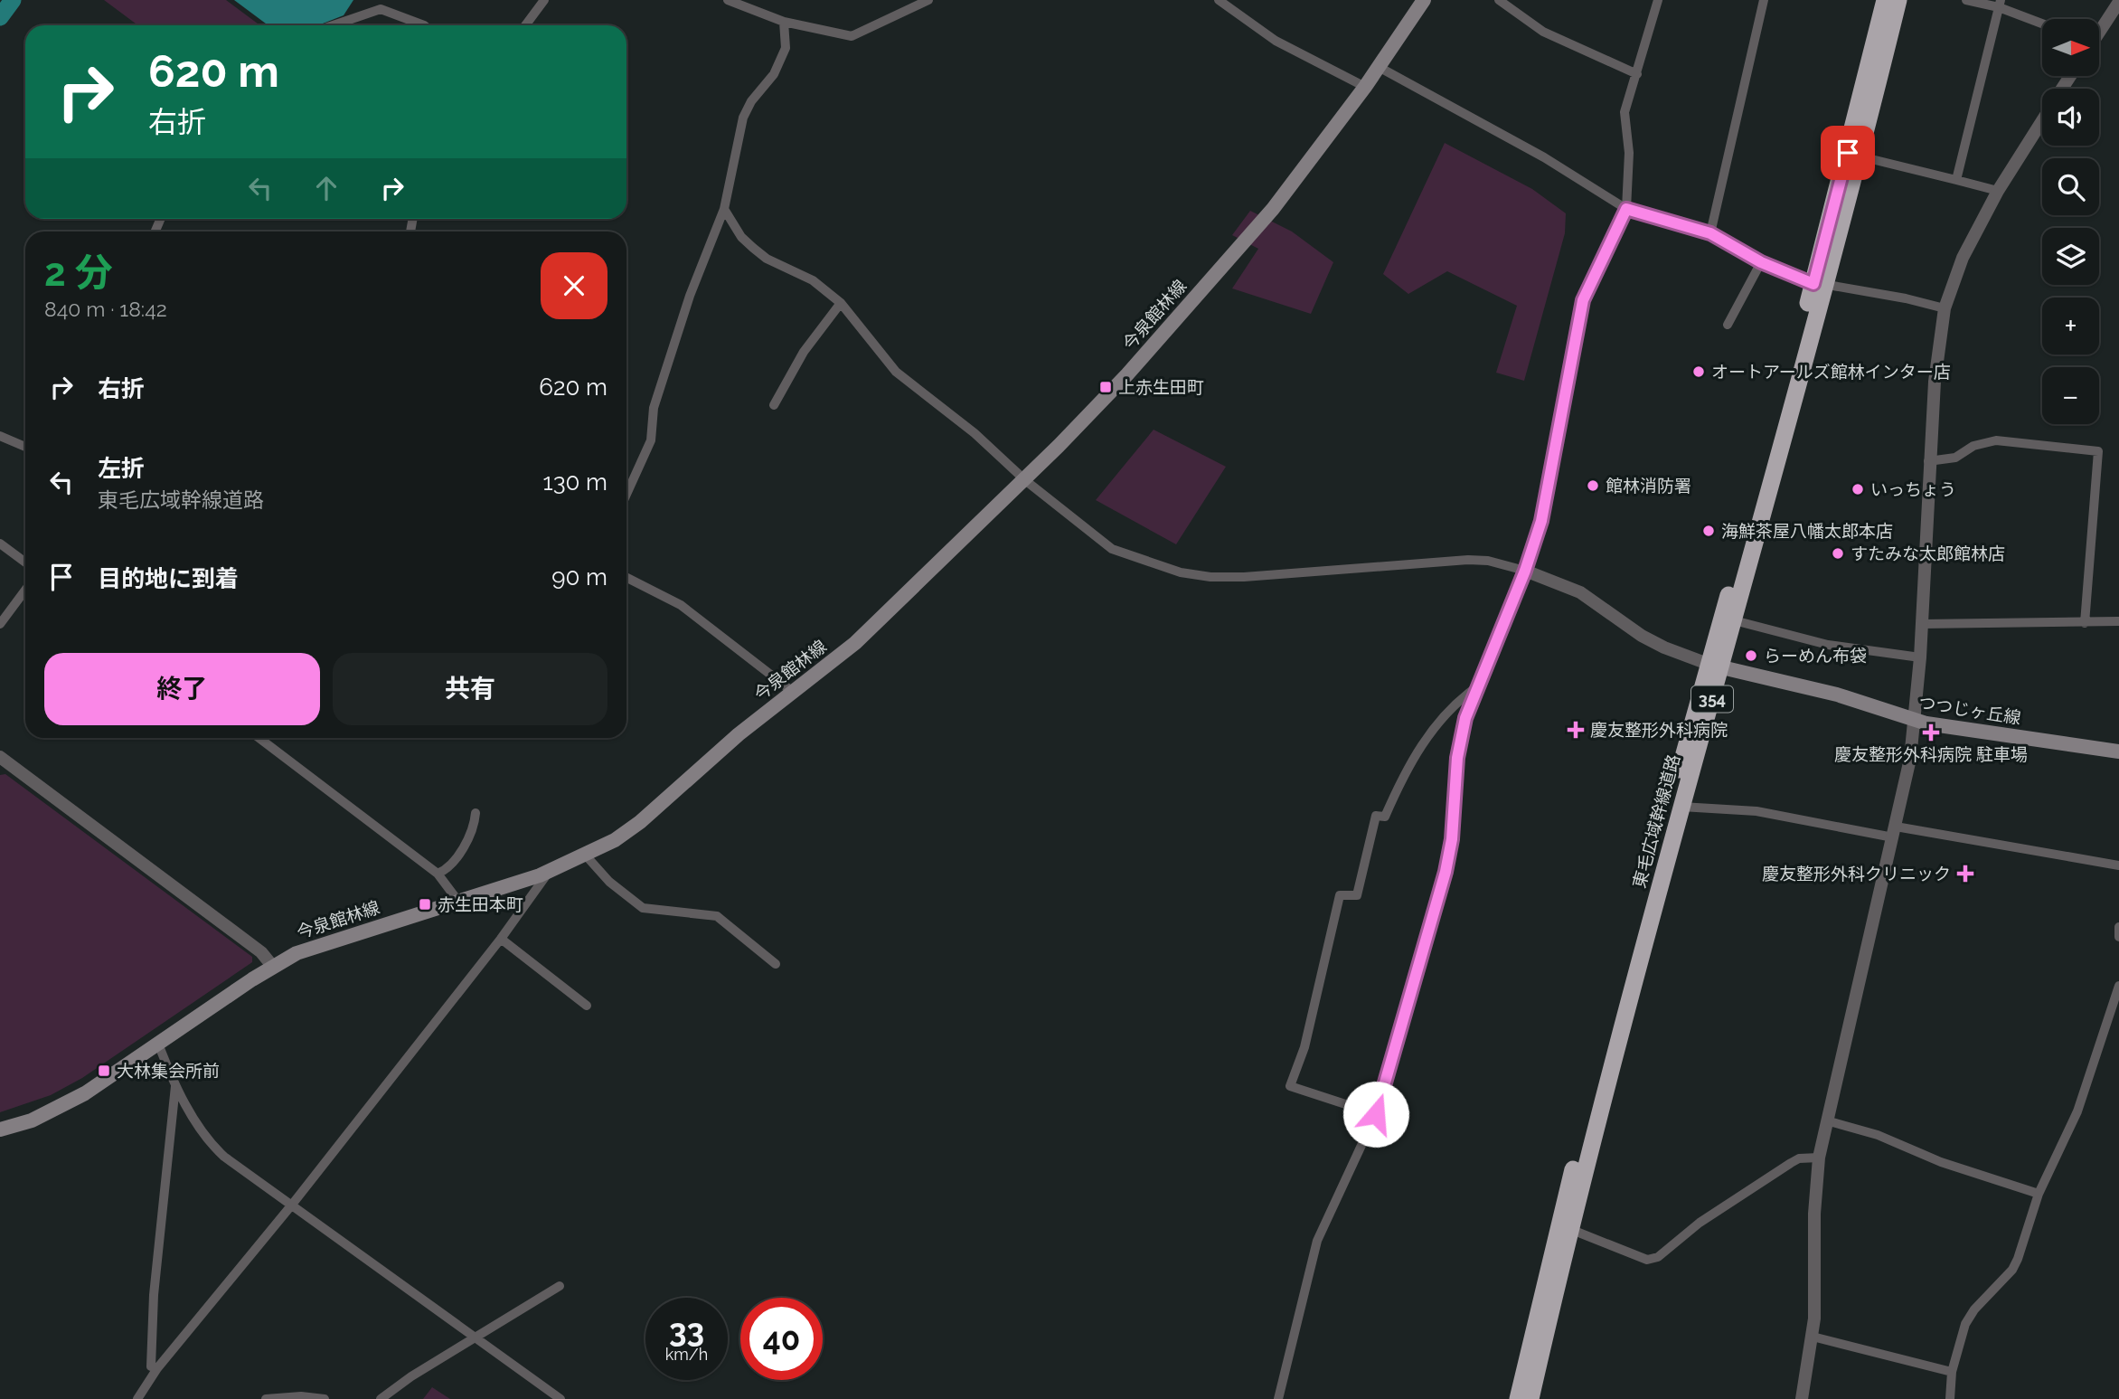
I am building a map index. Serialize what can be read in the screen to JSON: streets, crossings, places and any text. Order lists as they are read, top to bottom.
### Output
{
  "streets": {
    "highway": ["354", "東毛広域幹線道路"],
    "main road": ["今泉館林線", "つつじヶ丘線"]
  },
  "crossings": [
    ["つつじヶ丘線", "東毛広域幹線道路"]
  ],
  "places": {
    "other": [
      "オートアールズ館林インター店",
      "館林消防署",
      "いっちょう",
      "海鮮茶屋八幡太郎本店",
      "すたみな太郎館林店",
      "らーめん布袋"
    ],
    "transit": ["上赤生田町", "赤生田本町", "大林集会所前"],
    "health": ["慶友整形外科病院", "慶友整形外科病院 駐車場", "慶友整形外科クリニック"]
  },
  "north": "right",
  "page": {
    "map_buttons": ["+", "−"],
    "turn": ["620 m", "右折"],
    "heading": ["2 分", "840 m · 18:42"],
    "list": [
      {
        "name": "右折",
        "value": "620 m"
      },
      {
        "name": "左折",
        "note": "東毛広域幹線道路",
        "value": "130 m"
      },
      {
        "name": "目的地に到着",
        "value": "90 m"
      }
    ],
    "buttons": ["終了", "共有"],
    "speed": "33 km/h",
    "limit": "40"
  }
}
